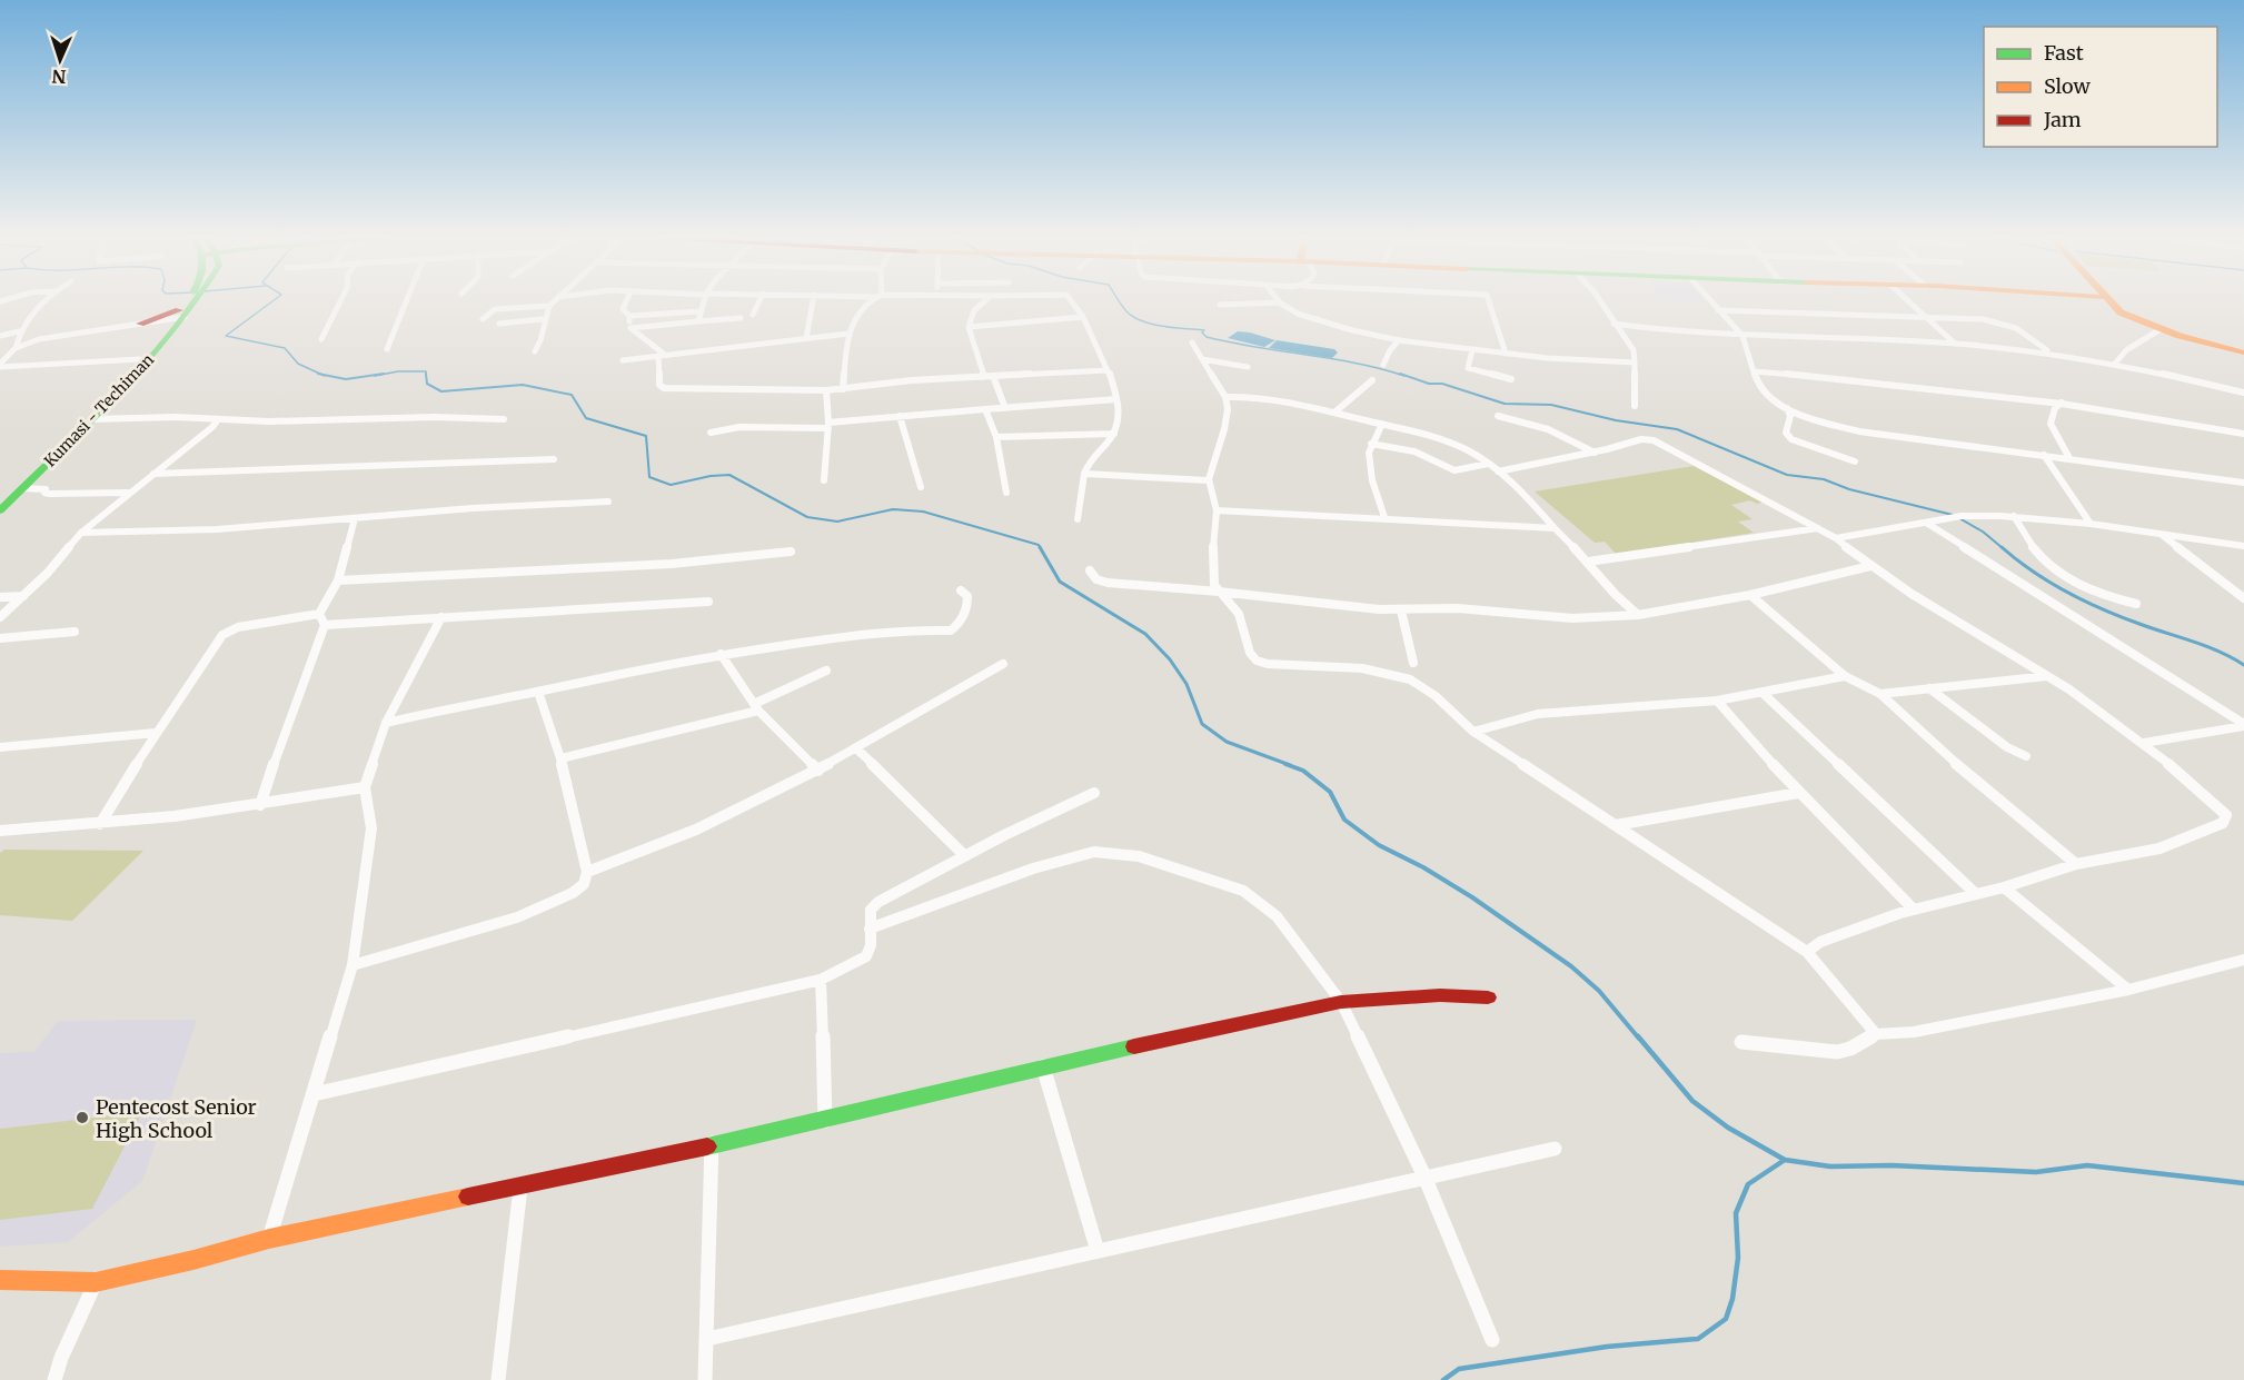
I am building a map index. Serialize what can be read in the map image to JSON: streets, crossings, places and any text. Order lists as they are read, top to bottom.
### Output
{
  "streets": {
    "main road": ["Kumasi - Techiman"]
  },
  "places": ["Pentecost Senior High School"],
  "legend": ["Fast", "Slow", "Jam"],
  "north": "bottom"
}
